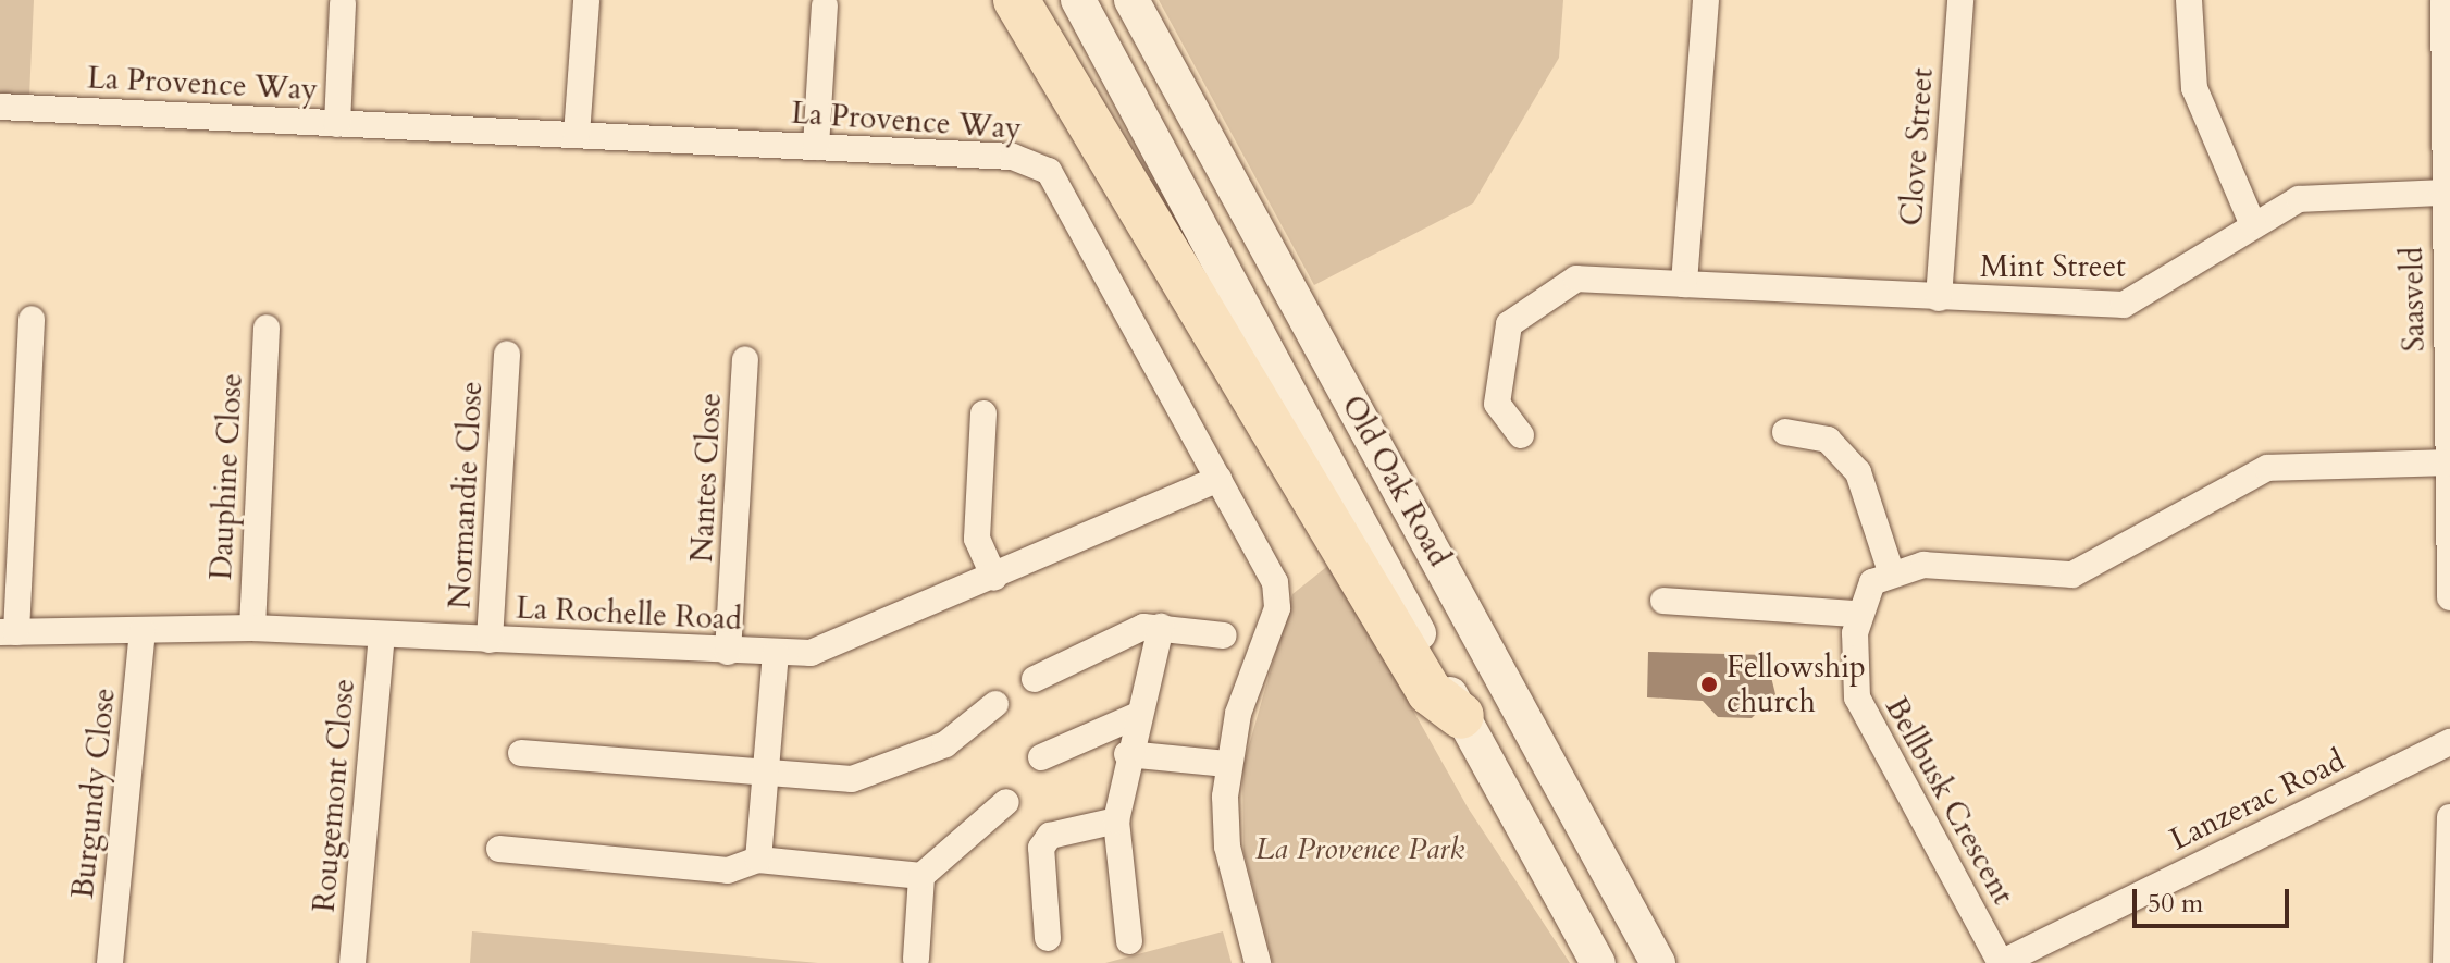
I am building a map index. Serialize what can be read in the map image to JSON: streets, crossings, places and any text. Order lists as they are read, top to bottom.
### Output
{
  "streets": {
    "main road": ["Old Oak Road"],
    "street": [
      "La Provence Way",
      "Clove Street",
      "Mint Street",
      "Saasveld",
      "Dauphine Close",
      "Nantes Close",
      "Normandie Close",
      "La Rochelle Road",
      "Burgundy Close",
      "Rougemont Close",
      "Lanzerac Road",
      "Bellbusk Crescent"
    ]
  },
  "crossings": [
    ["La Provence Way", "La Rochelle Road"],
    ["Clove Street", "Mint Street"],
    ["Mint Street", "Saasveld"],
    ["Dauphine Close", "La Rochelle Road"],
    ["Nantes Close", "La Rochelle Road"],
    ["Normandie Close", "La Rochelle Road"],
    ["La Rochelle Road", "Burgundy Close"],
    ["La Rochelle Road", "Rougemont Close"],
    ["Lanzerac Road", "Bellbusk Crescent"]
  ],
  "parks": ["La Provence Park"],
  "places": ["Fellowship church"],
  "scale_bar": "50 m"
}
